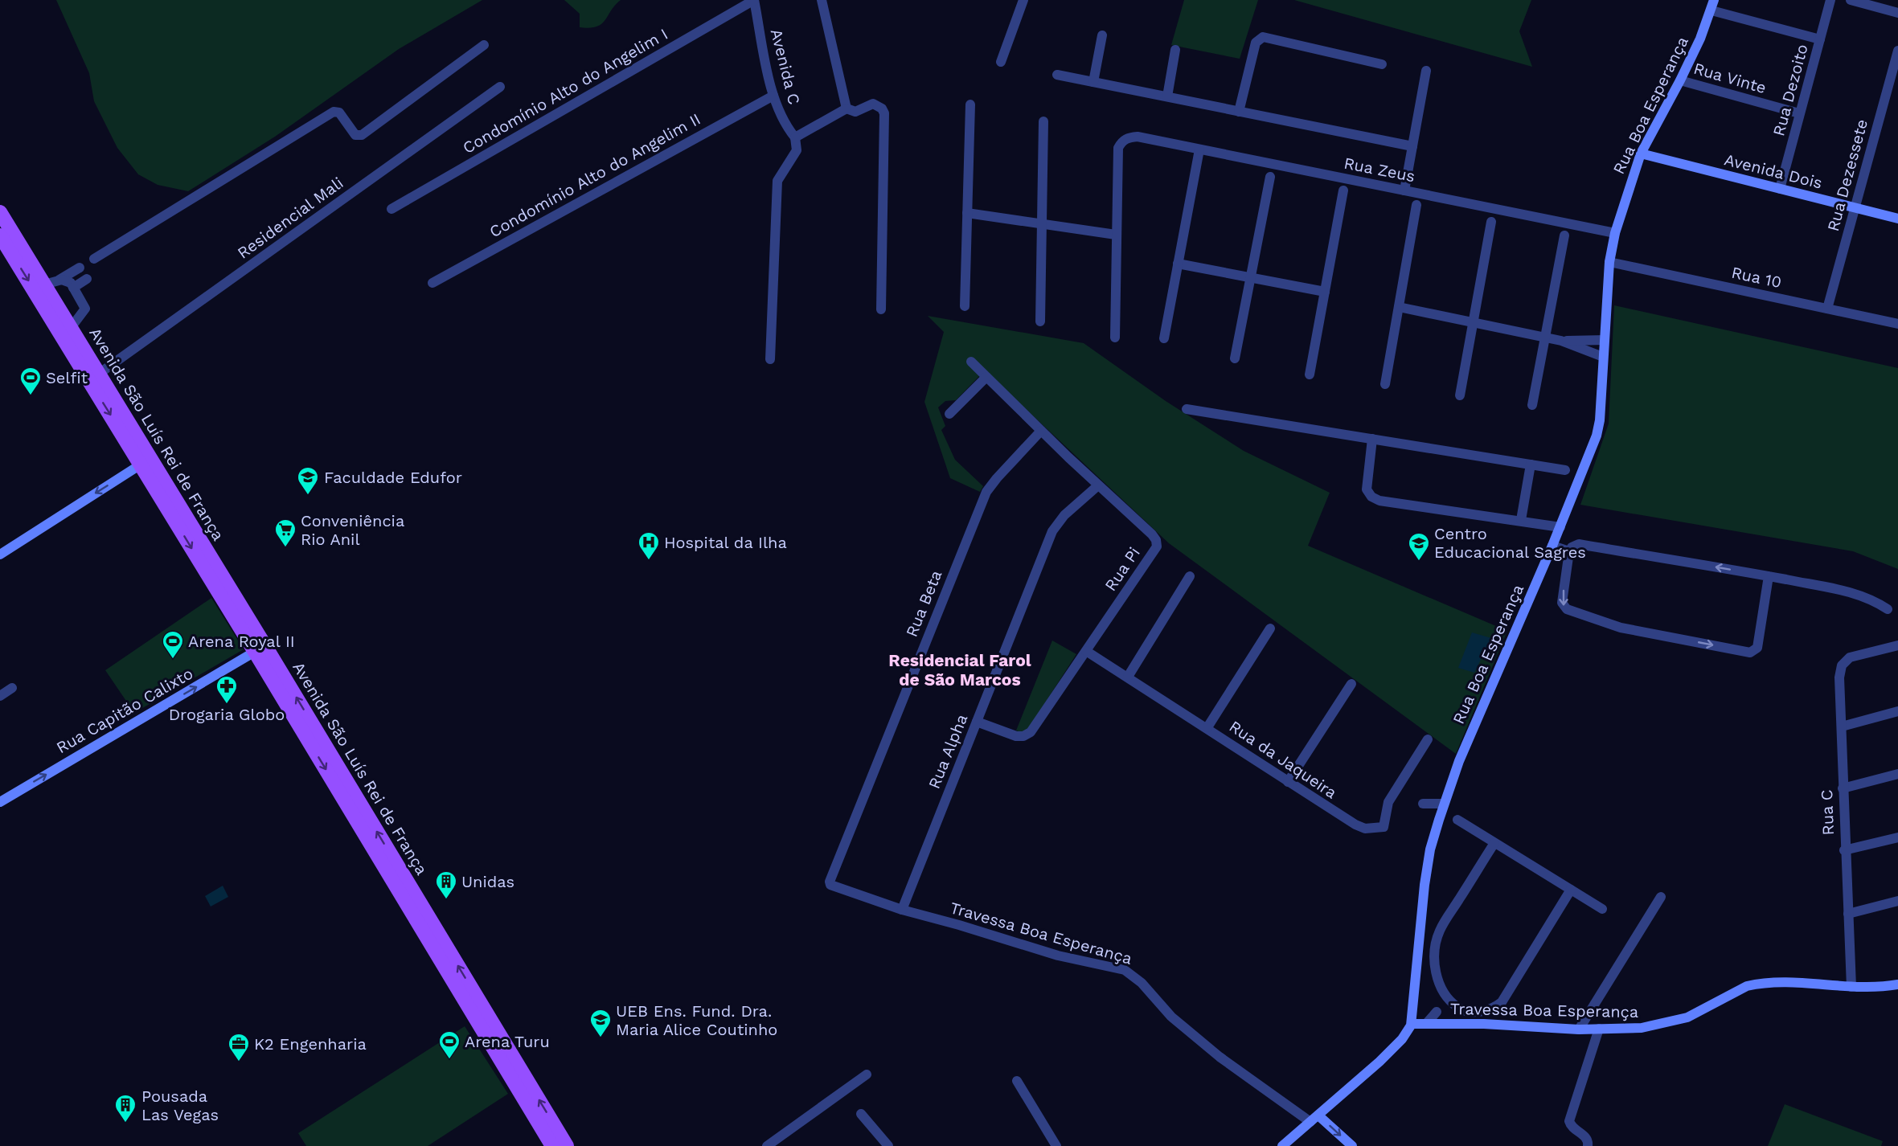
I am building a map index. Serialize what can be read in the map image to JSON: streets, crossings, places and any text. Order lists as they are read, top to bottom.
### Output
{
  "streets": {
    "main road": [
      "Rua Boa Esperança",
      "Avenida Dois",
      "Avenida São Luís Rei de França",
      "Rua Capitão Calixto",
      "Travessa Boa Esperança"
    ],
    "street": [
      "Avenida C",
      "Rua Vinte",
      "Rua Dezoito",
      "Condomínio Alto do Angelim I",
      "Rua Zeus",
      "Condomínio Alto do Angelim II",
      "Rua Dezessete",
      "Residencial Mali",
      "Rua 10",
      "Rua Pi",
      "Rua Beta",
      "Rua Alpha",
      "Rua da Jaqueira",
      "Rua C"
    ]
  },
  "crossings": [
    ["Avenida C", "Condomínio Alto do Angelim I"],
    ["Avenida C", "Condomínio Alto do Angelim II"],
    ["Rua Vinte", "Rua Dezoito"],
    ["Rua Vinte", "Rua Boa Esperança"],
    ["Rua Dezoito", "Avenida Dois"],
    ["Rua Boa Esperança", "Rua Zeus"],
    ["Rua Boa Esperança", "Avenida Dois"],
    ["Rua Boa Esperança", "Rua 10"],
    ["Rua Boa Esperança", "Travessa Boa Esperança"],
    ["Avenida Dois", "Rua Dezessete"],
    ["Rua Dezessete", "Rua 10"],
    ["Residencial Mali", "Avenida São Luís Rei de França"],
    ["Avenida São Luís Rei de França", "Rua Capitão Calixto"],
    ["Rua Pi", "Rua Beta"],
    ["Rua Pi", "Rua Alpha"],
    ["Rua Pi", "Rua da Jaqueira"],
    ["Rua Beta", "Travessa Boa Esperança"],
    ["Rua Alpha", "Travessa Boa Esperança"],
    ["Rua C", "Travessa Boa Esperança"]
  ],
  "one_way": ["Rua Capitão Calixto"],
  "districts": ["Residencial Farol de São Marcos"],
  "places": {
    "sports": ["Selfit", "Arena Royal II", "Arena Turu"],
    "school or university": ["Faculdade Edufor", "Centro Educacional Sagres", "UEB Ens. Fund. Dra. Maria Alice Coutinho"],
    "supermarket": ["Conveniência Rio Anil"],
    "hospital": ["Hospital da Ilha"],
    "pharmacy": ["Drogaria Globo"],
    "building": ["Unidas", "Pousada Las Vegas"],
    "office": ["K2 Engenharia"]
  }
}
